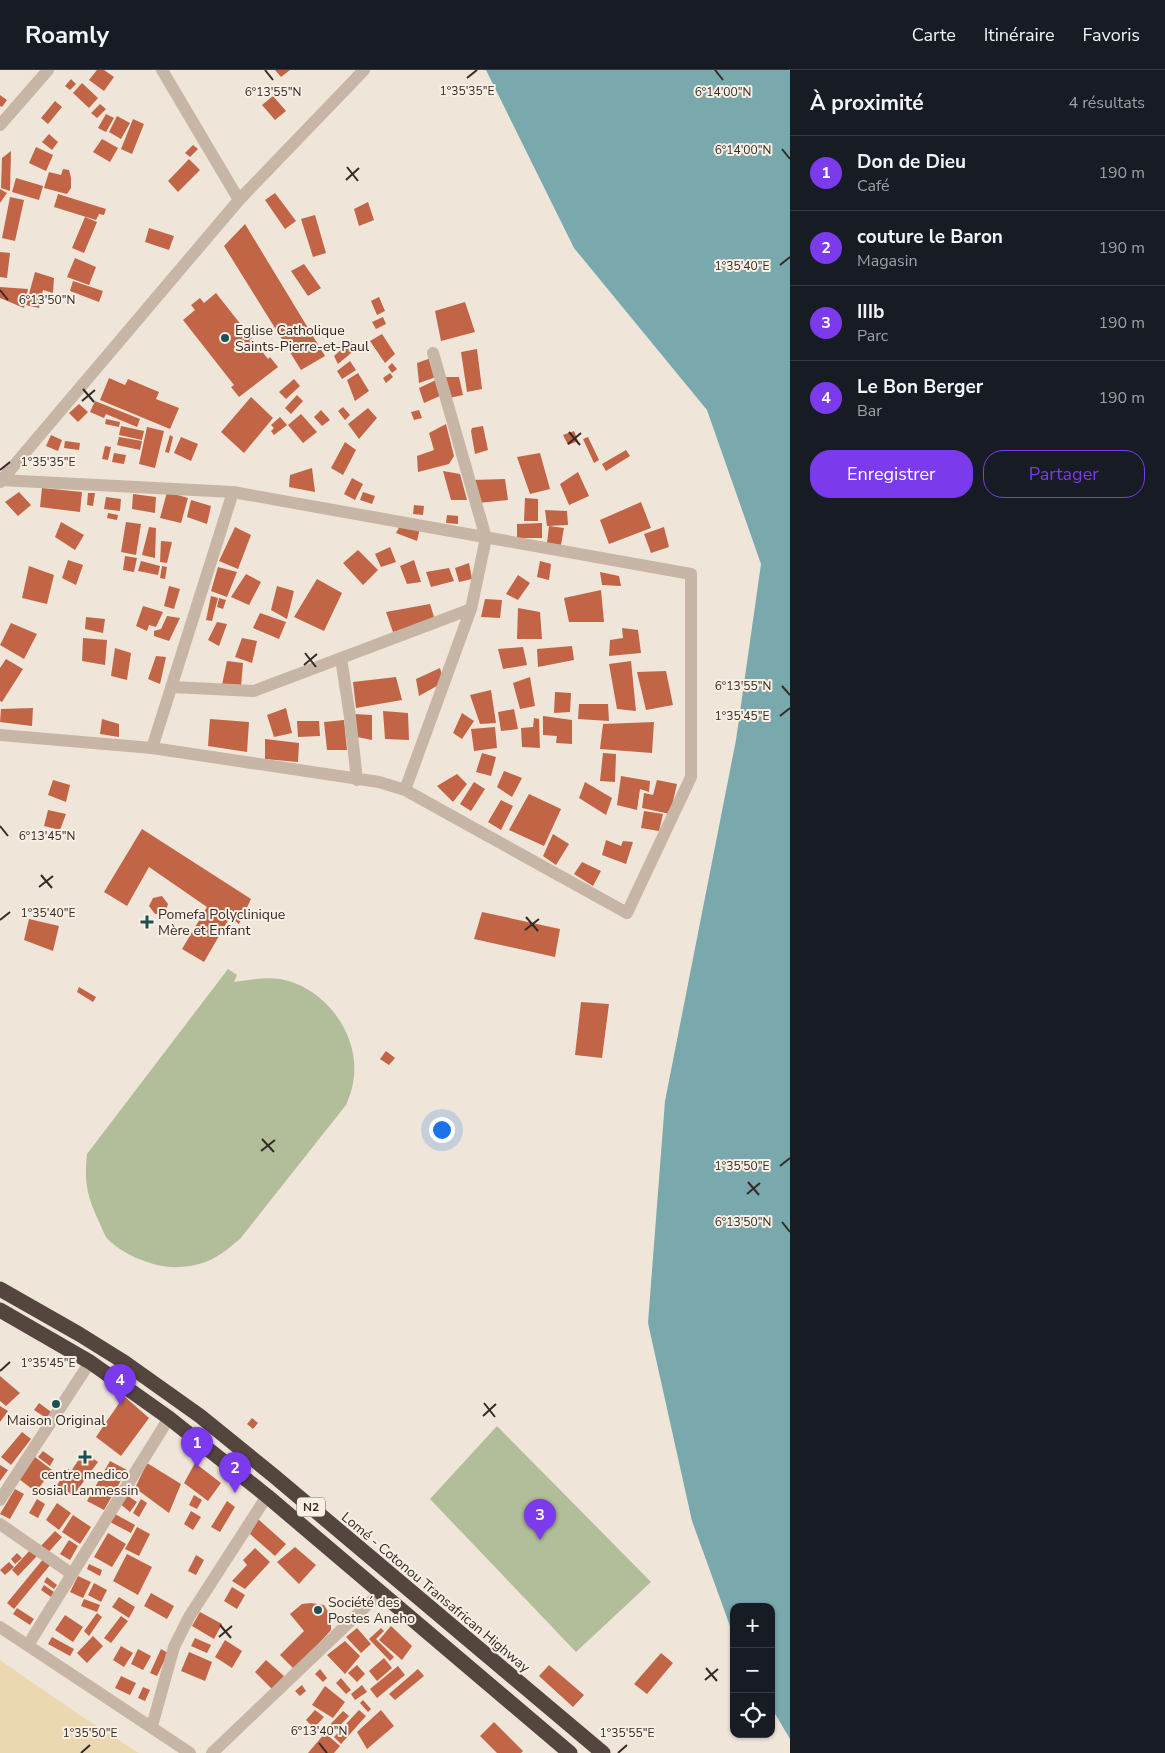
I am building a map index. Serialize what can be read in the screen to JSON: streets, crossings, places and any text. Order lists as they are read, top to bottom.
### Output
{
  "streets": {
    "highway": ["N2", "Lomé - Cotonou Transafrican Highway"]
  },
  "places": {
    "other": ["Eglise Catholique Saints-Pierre-et-Paul", "Maison Original", "Société des Postes Aneho"],
    "health": ["Pomefa Polyclinique Mère et Enfant", "centre medico sosial Lanmessin"]
  },
  "page": {
    "header": "Roamly",
    "nav": ["Carte", "Itinéraire", "Favoris"],
    "heading": ["À proximité", "4 résultats"],
    "list": [
      {
        "mark": "1",
        "name": "Don de Dieu",
        "note": "Café",
        "value": "190 m"
      },
      {
        "mark": "2",
        "name": "couture le Baron",
        "note": "Magasin",
        "value": "190 m"
      },
      {
        "mark": "3",
        "name": "IIIb",
        "note": "Parc",
        "value": "190 m"
      },
      {
        "mark": "4",
        "name": "Le Bon Berger",
        "note": "Bar",
        "value": "190 m"
      }
    ],
    "buttons": ["Enregistrer", "Partager"],
    "pins": [
      "4",
      "1",
      "2",
      "3"
    ],
    "map_buttons": ["+", "−"]
  },
  "coordinates": [
    "1°35'35\"E",
    "6°14'00\"N",
    "6°13'55\"N",
    "1°35'40\"E",
    "6°13'50\"N",
    "1°35'45\"E",
    "6°13'45\"N",
    "1°35'50\"E",
    "6°13'40\"N",
    "1°35'55\"E"
  ]
}
